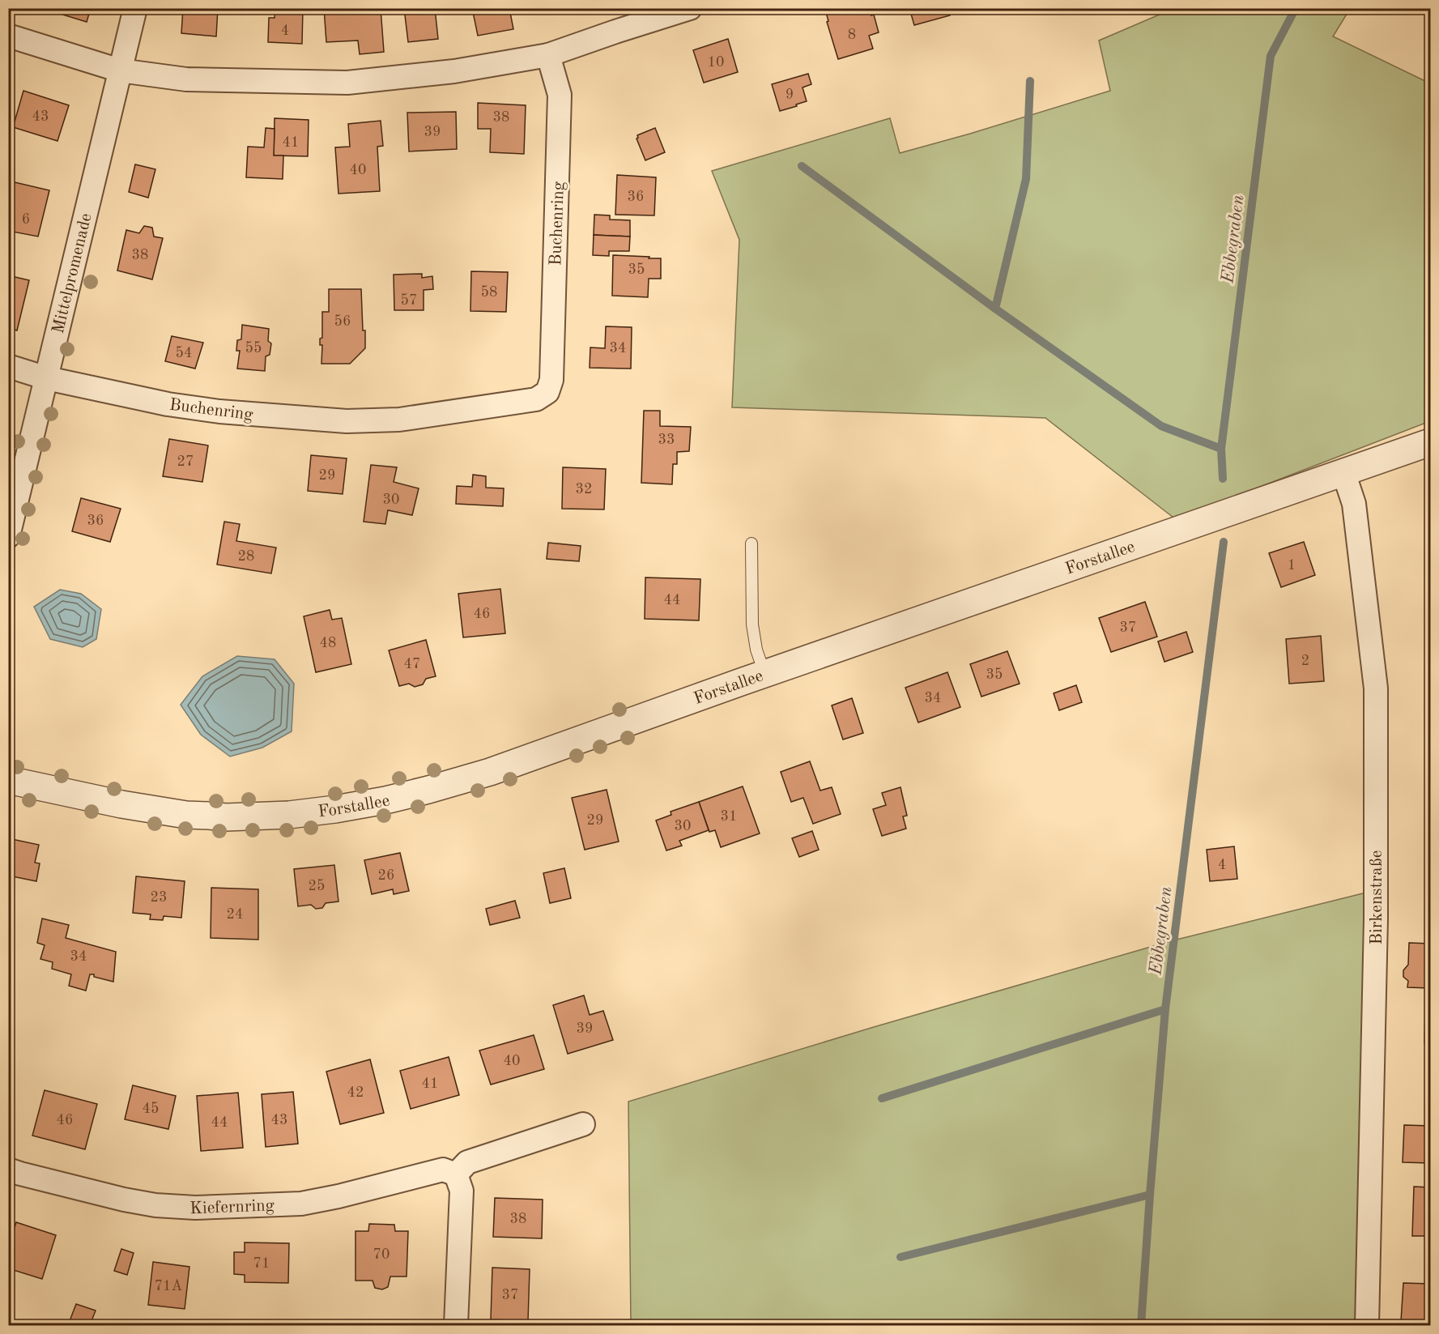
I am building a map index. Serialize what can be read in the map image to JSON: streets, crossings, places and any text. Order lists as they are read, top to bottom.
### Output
{
  "streets": {
    "street": [
      "Buchenring",
      "Mittelpromenade",
      "Forstallee",
      "Birkenstraße",
      "Kiefernring"
    ]
  },
  "crossings": [
    ["Buchenring", "Mittelpromenade"],
    ["Forstallee", "Birkenstraße"]
  ],
  "water": ["Ebbegraben"],
  "house_numbers": [
    "4",
    "8",
    "10",
    "9",
    "43",
    "38",
    "39",
    "41",
    "40",
    "36",
    "6",
    "38",
    "35",
    "58",
    "57",
    "56",
    "55",
    "34",
    "54",
    "33",
    "27",
    "29",
    "32",
    "30",
    "36",
    "28",
    "1",
    "44",
    "46",
    "37",
    "48",
    "2",
    "47",
    "35",
    "34",
    "31",
    "29",
    "30",
    "4",
    "26",
    "25",
    "23",
    "24",
    "34",
    "39",
    "40",
    "41",
    "42",
    "45",
    "46",
    "43",
    "44",
    "38",
    "70",
    "71",
    "71A",
    "37"
  ]
}
